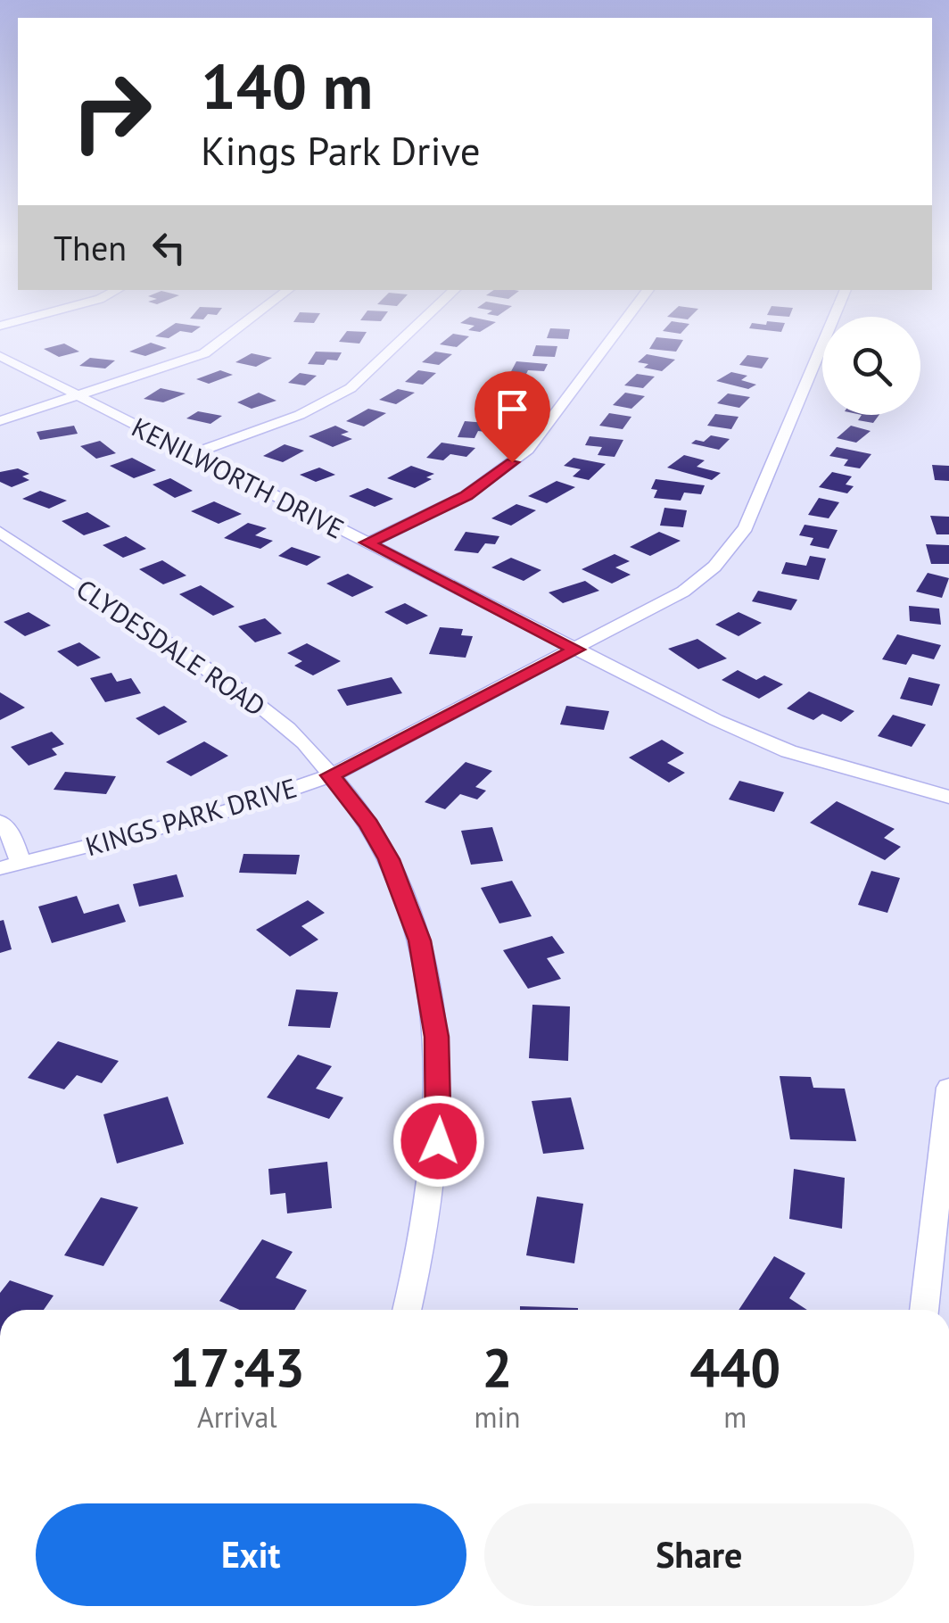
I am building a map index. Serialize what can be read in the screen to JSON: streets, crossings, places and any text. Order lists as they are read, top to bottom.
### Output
{
  "streets": {
    "street": ["KENILWORTH DRIVE", "CLYDESDALE ROAD", "KINGS PARK DRIVE"]
  },
  "crossings": [
    ["KENILWORTH DRIVE", "KINGS PARK DRIVE"],
    ["CLYDESDALE ROAD", "KINGS PARK DRIVE"]
  ],
  "page": {
    "turn": ["140 m", "Kings Park Drive"],
    "then": "Then",
    "eta": [
      "17:43",
      "Arrival",
      "2",
      "min",
      "440",
      "m"
    ],
    "buttons": ["Exit", "Share"]
  }
}
